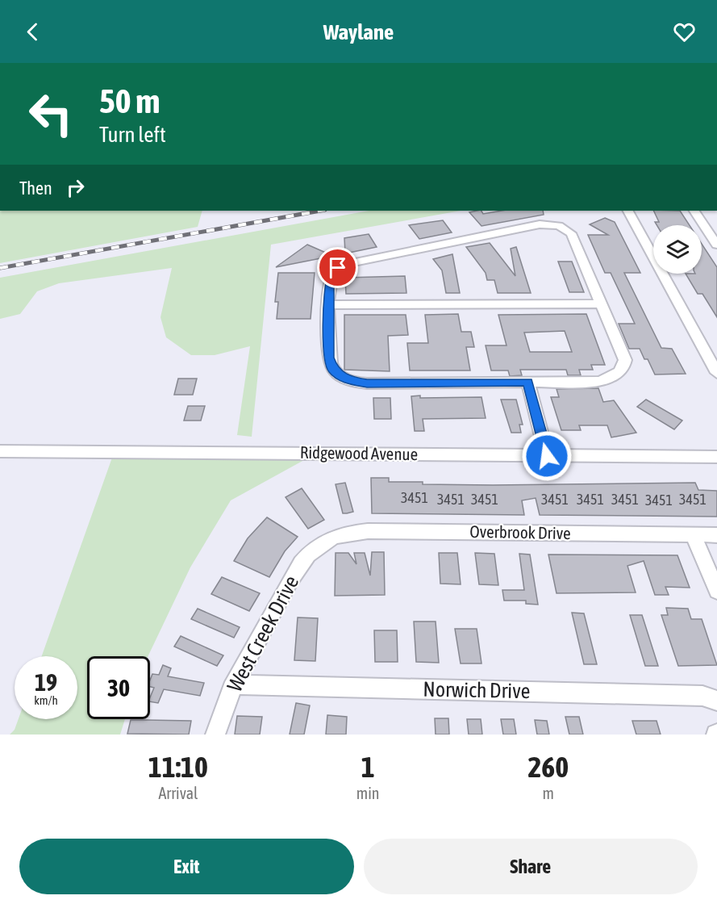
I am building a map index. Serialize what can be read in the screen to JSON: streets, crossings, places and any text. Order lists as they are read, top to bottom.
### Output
{
  "streets": {
    "street": [
      "Ridgewood Avenue",
      "Overbrook Drive",
      "West Creek Drive",
      "Norwich Drive"
    ]
  },
  "crossings": [
    ["Overbrook Drive", "West Creek Drive"],
    ["West Creek Drive", "Norwich Drive"]
  ],
  "house_numbers": [
    "3451",
    "3451",
    "3451",
    "3451",
    "3451",
    "3451",
    "3451",
    "3451"
  ],
  "page": {
    "header": "Waylane",
    "turn": ["50 m", "Turn left"],
    "then": "Then",
    "speed": "19 km/h",
    "limit": "30",
    "eta": [
      "11:10",
      "Arrival",
      "1",
      "min",
      "260",
      "m"
    ],
    "buttons": ["Exit", "Share"]
  }
}
